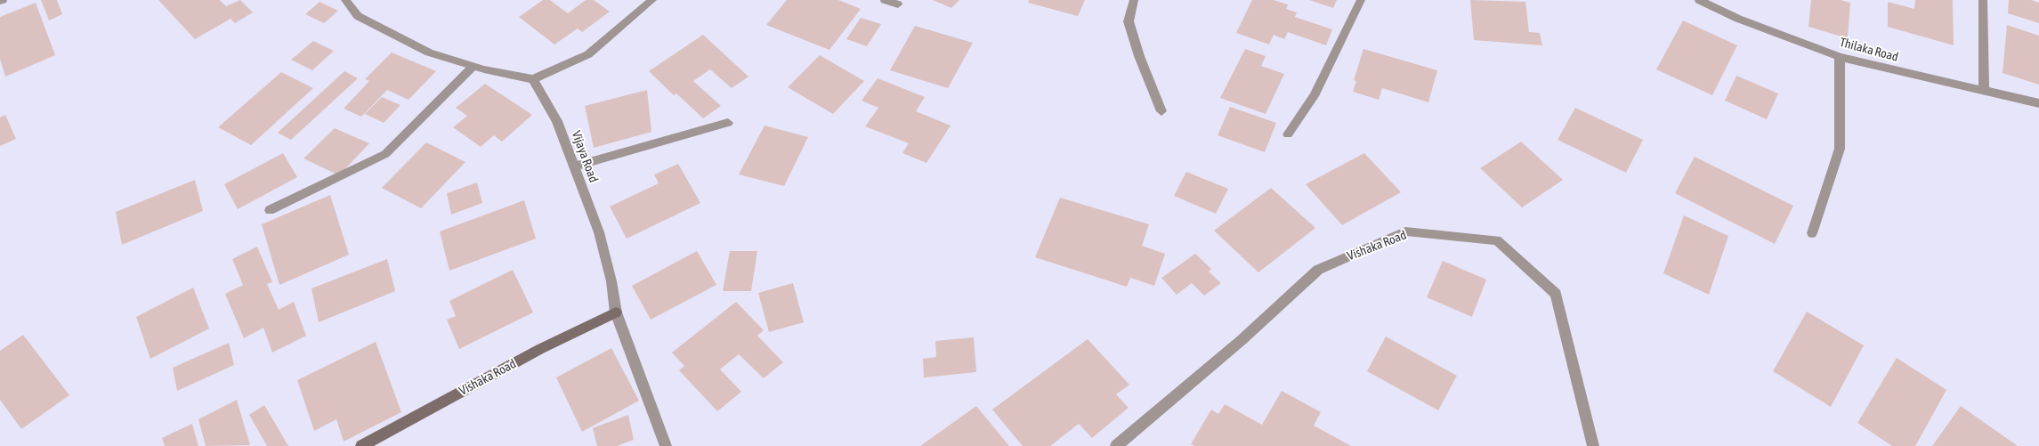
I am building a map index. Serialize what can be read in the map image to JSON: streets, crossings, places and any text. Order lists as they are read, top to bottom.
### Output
{
  "streets": {
    "street": ["Thilaka Road", "Vijaya Road", "Vishaka Road"]
  },
  "crossings": [
    ["Vijaya Road", "Vishaka Road"]
  ]
}
